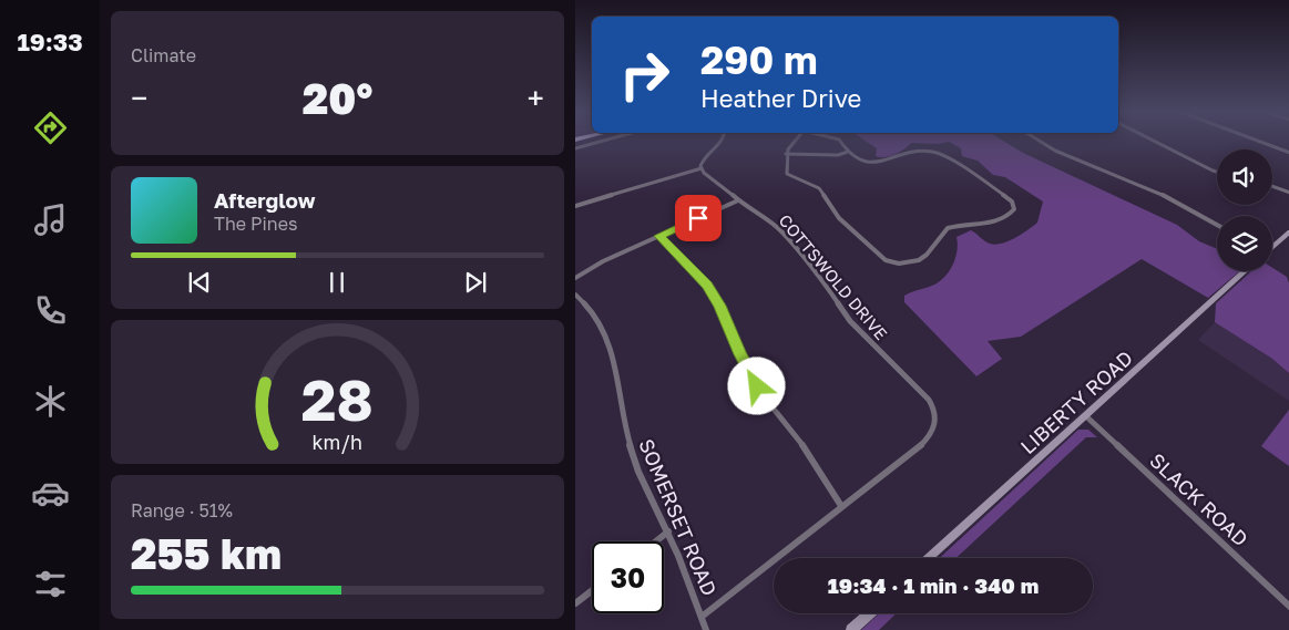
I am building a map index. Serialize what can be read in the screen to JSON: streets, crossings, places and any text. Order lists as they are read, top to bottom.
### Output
{
  "streets": {
    "street": [
      "COTTSWOLD DRIVE",
      "LIBERTY ROAD",
      "SLACK ROAD",
      "SOMERSET ROAD"
    ]
  },
  "crossings": [
    ["COTTSWOLD DRIVE", "SOMERSET ROAD"],
    ["LIBERTY ROAD", "SLACK ROAD"]
  ],
  "page": {
    "tabs": "19:33",
    "tile": [
      "Climate",
      ["Range · 51%", "255 km"]
    ],
    "turn": ["290 m", "Heather Drive"],
    "heat": ["−", "20°", "+"],
    "song": ["Afterglow", "The Pines"],
    "limit": "30",
    "trip": "19:34 · 1 min · 340 m",
    "gauge": ["28", "km/h"]
  }
}
